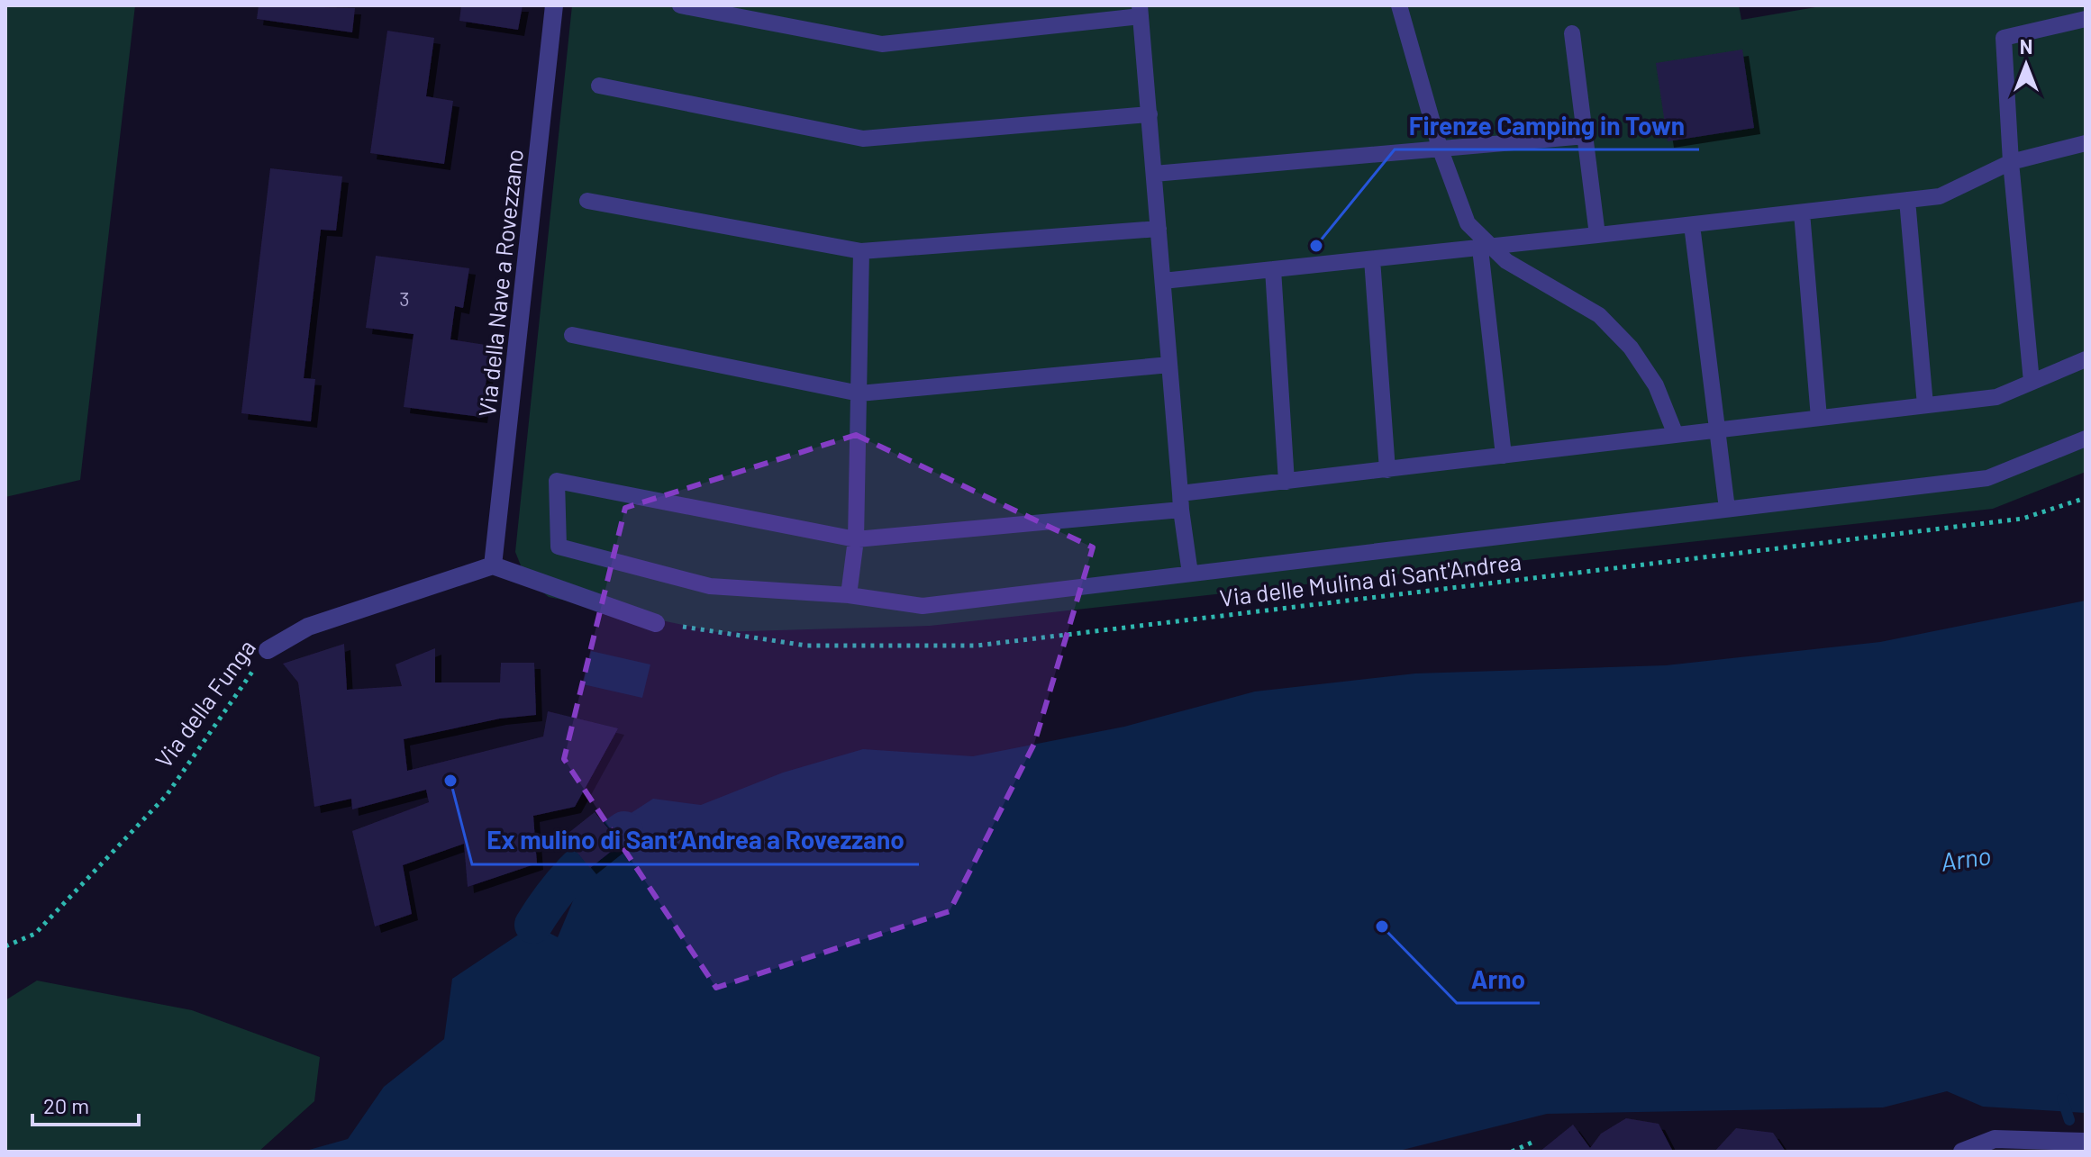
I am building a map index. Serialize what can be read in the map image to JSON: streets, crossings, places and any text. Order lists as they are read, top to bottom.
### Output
{
  "streets": {
    "street": ["Via della Nave a Rovezzano", "Via della Funga"],
    "path": ["Via delle Mulina di Sant'Andrea"]
  },
  "crossings": [
    ["Via della Nave a Rovezzano", "Via della Funga"]
  ],
  "water": ["Arno"],
  "places": ["Firenze Camping in Town", "Ex mulino di Sant’Andrea a Rovezzano", "Arno"],
  "house_numbers": ["3"],
  "scale_bar": "20 m",
  "north": "top"
}
